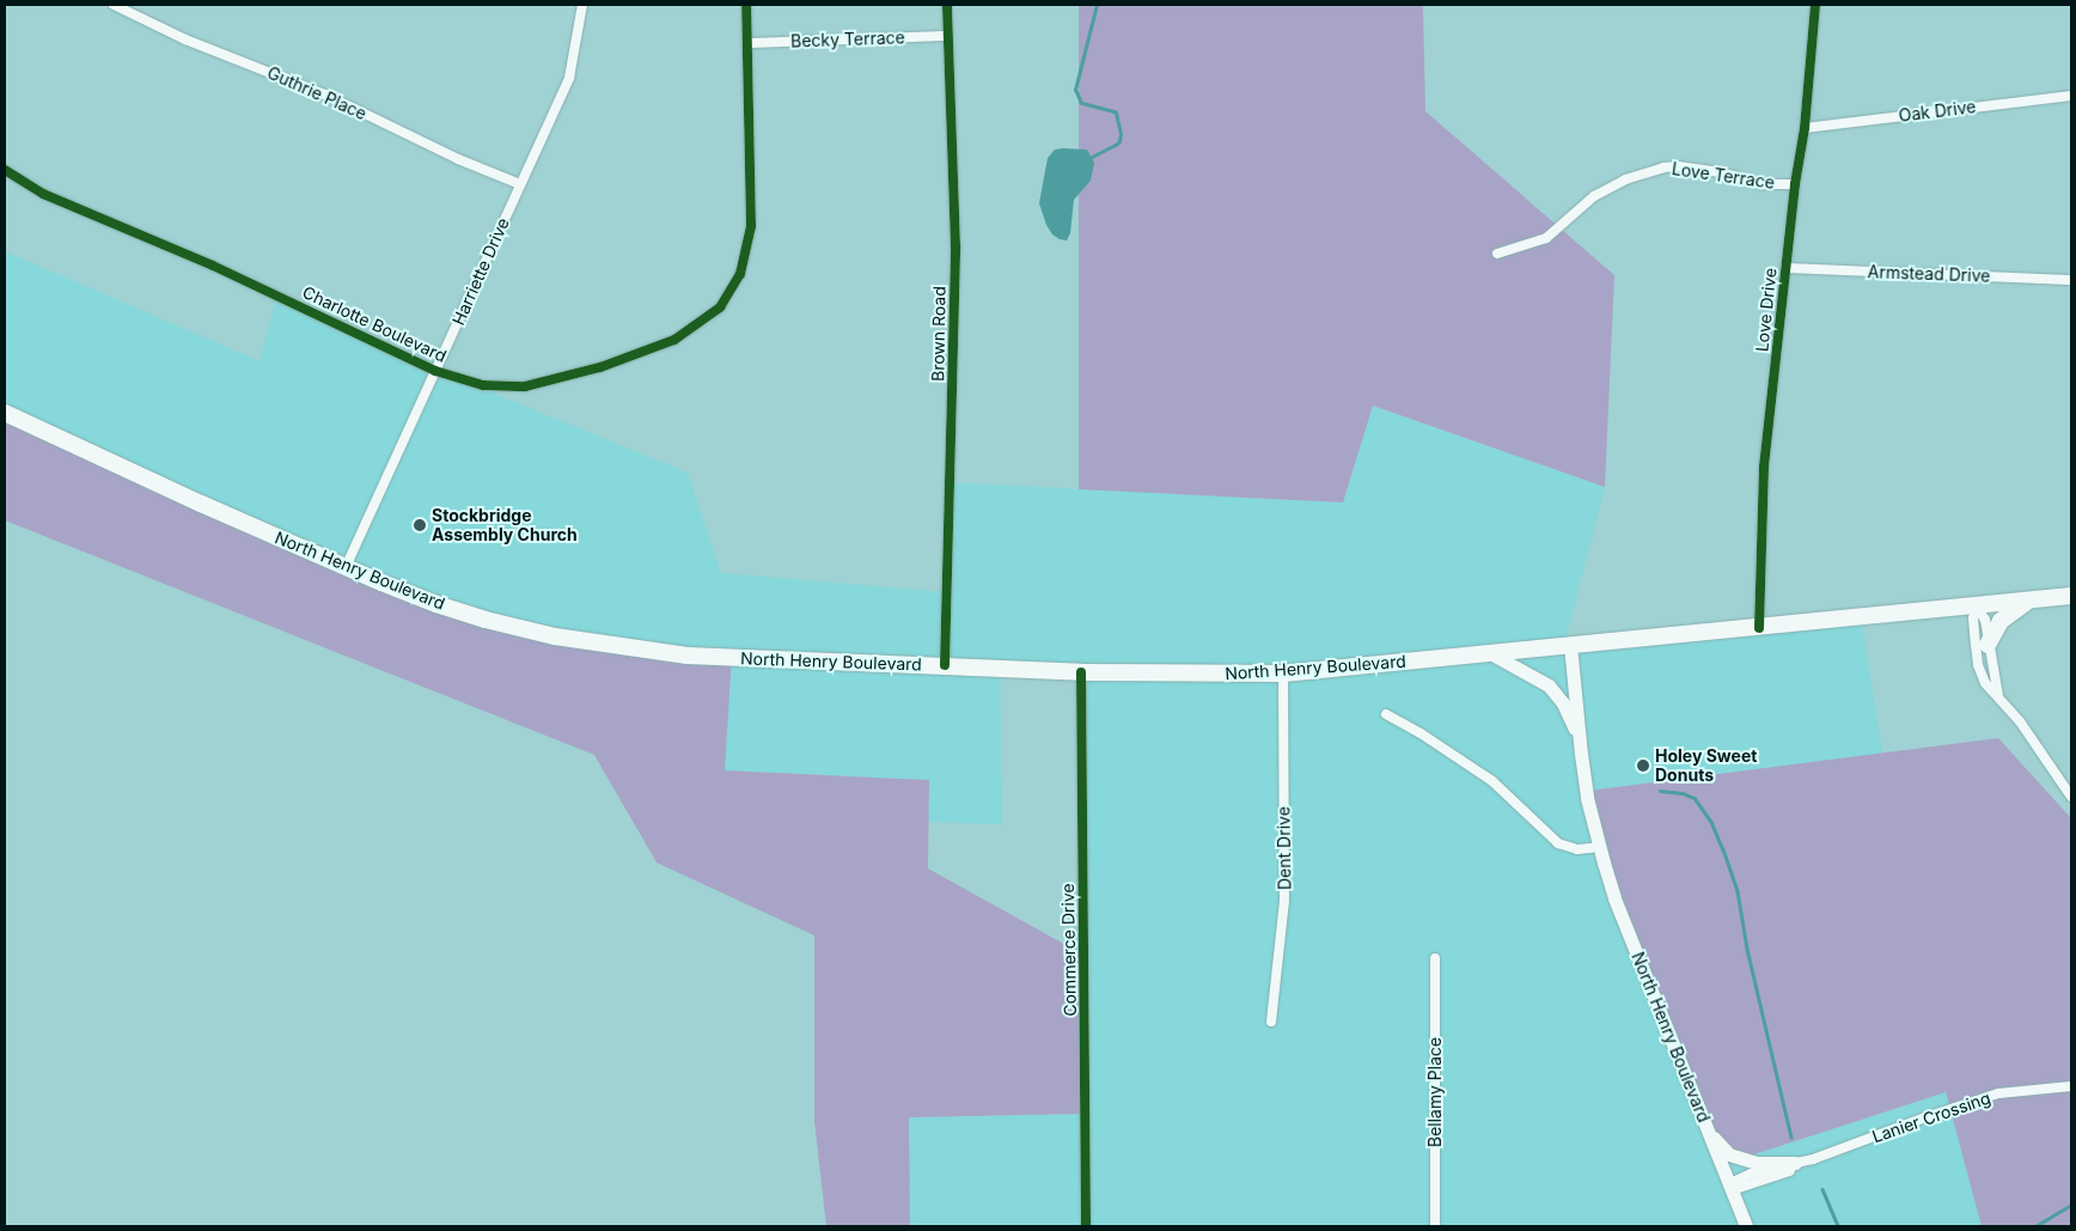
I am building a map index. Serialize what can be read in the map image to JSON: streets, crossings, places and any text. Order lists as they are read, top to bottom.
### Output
{
  "streets": {
    "highway": ["North Henry Boulevard"],
    "street": [
      "Becky Terrace",
      "Guthrie Place",
      "Oak Drive",
      "Love Terrace",
      "Harriette Drive",
      "Armstead Drive",
      "Love Drive",
      "Charlotte Boulevard",
      "Brown Road",
      "Dent Drive",
      "Commerce Drive",
      "Bellamy Place",
      "Lanier Crossing"
    ]
  },
  "crossings": [
    ["Becky Terrace", "Charlotte Boulevard"],
    ["Becky Terrace", "Brown Road"],
    ["Guthrie Place", "Harriette Drive"],
    ["Oak Drive", "Love Drive"],
    ["Love Terrace", "Love Drive"],
    ["Harriette Drive", "Charlotte Boulevard"],
    ["Harriette Drive", "North Henry Boulevard"],
    ["Armstead Drive", "Love Drive"],
    ["Brown Road", "North Henry Boulevard"],
    ["North Henry Boulevard", "Dent Drive"],
    ["North Henry Boulevard", "Commerce Drive"],
    ["North Henry Boulevard", "Lanier Crossing"]
  ],
  "places": ["Stockbridge Assembly Church", "Holey Sweet Donuts"]
}
